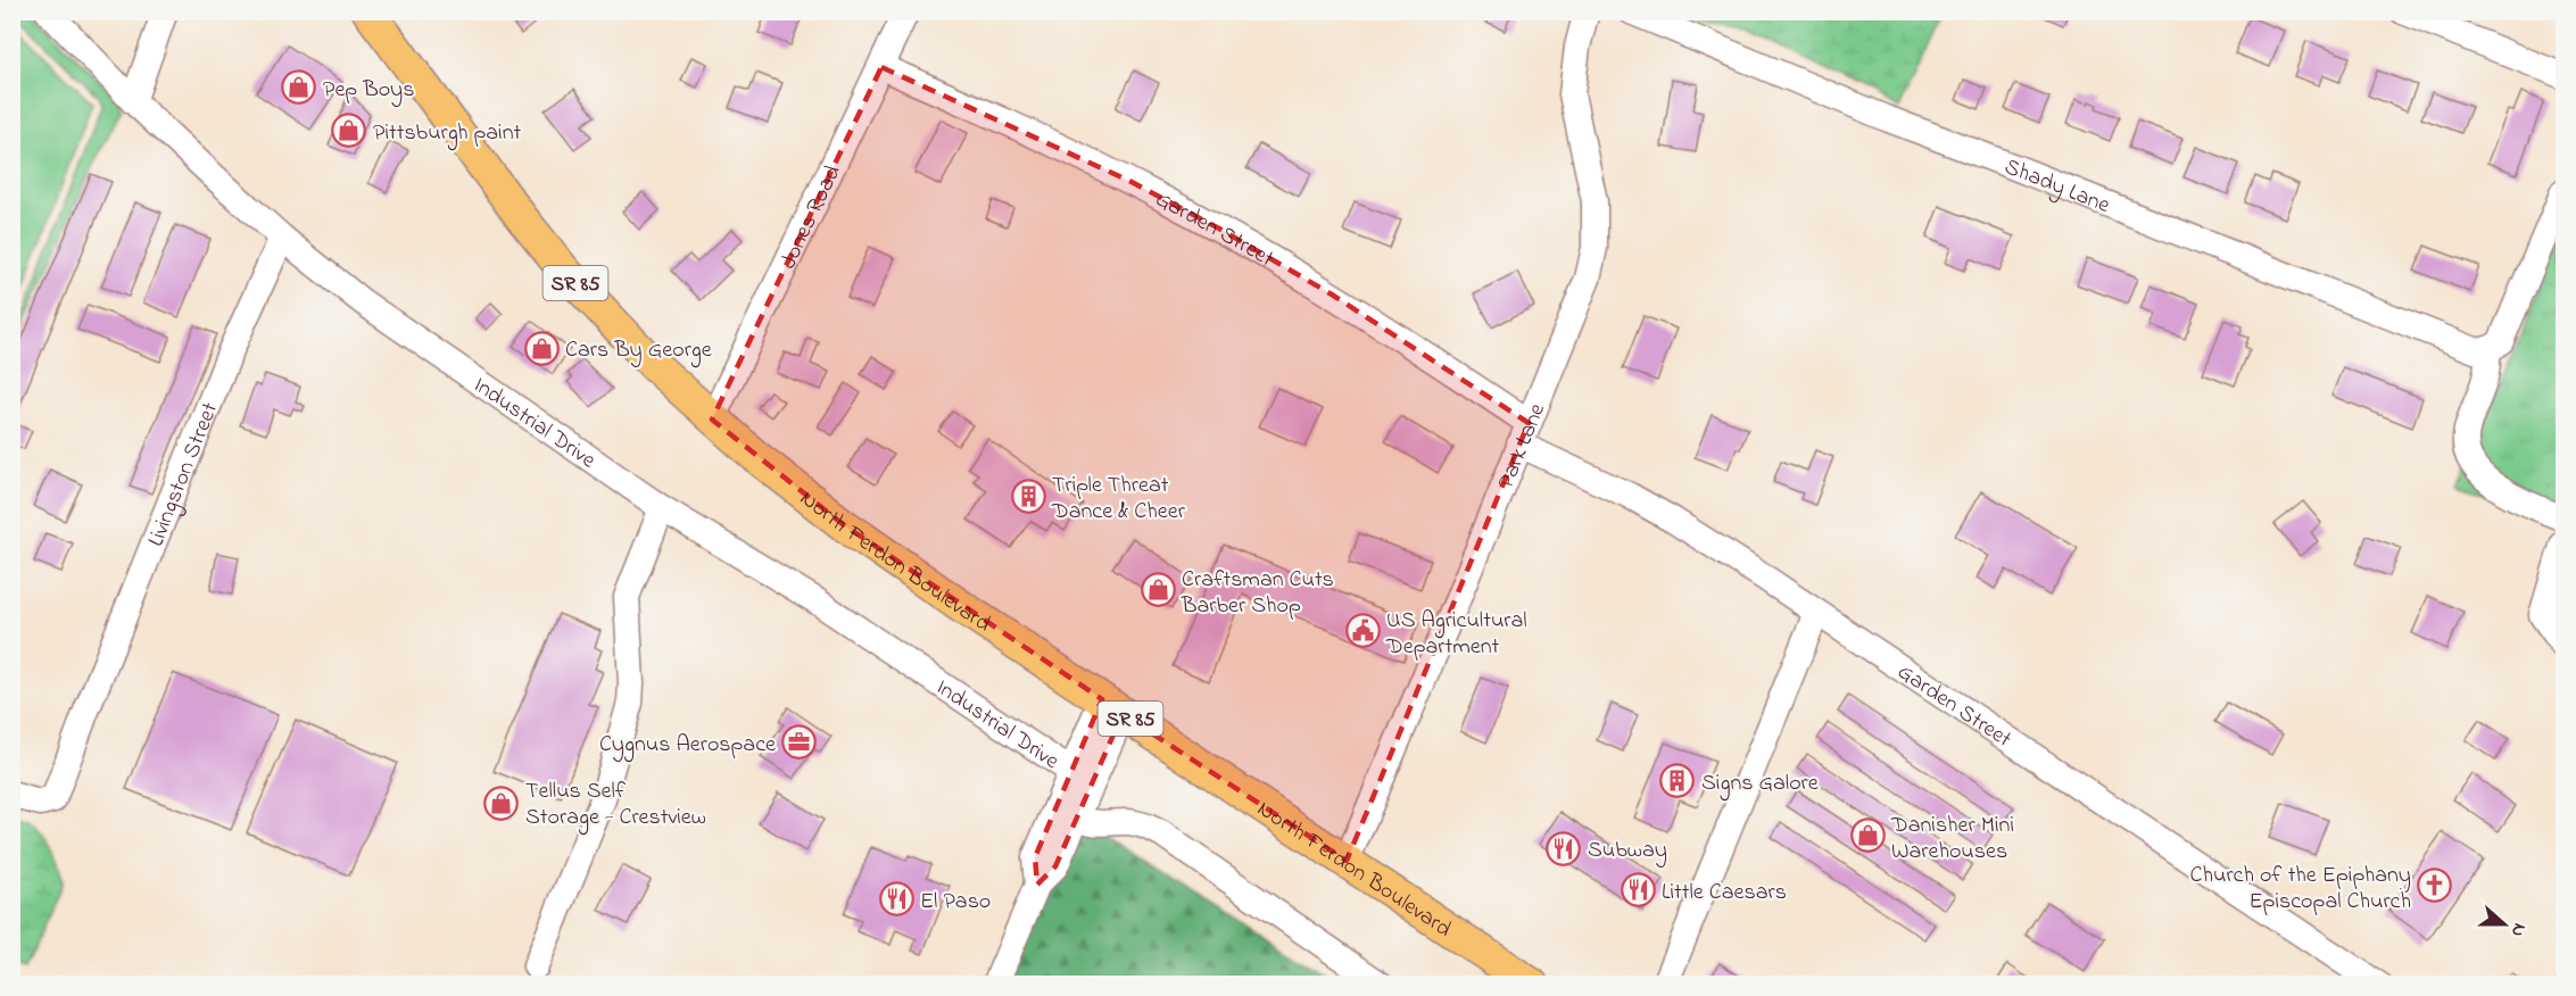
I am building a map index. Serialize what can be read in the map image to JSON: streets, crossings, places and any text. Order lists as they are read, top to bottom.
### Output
{
  "streets": {
    "main road": ["SR 85", "North Ferdon Boulevard"],
    "street": [
      "Shady Lane",
      "Jones Road",
      "Garden Street",
      "Industrial Drive",
      "Park Lane",
      "Livingston Street"
    ]
  },
  "crossings": [
    ["Jones Road", "Garden Street"],
    ["Jones Road", "North Ferdon Boulevard"],
    ["Garden Street", "Park Lane"],
    ["Industrial Drive", "Livingston Street"],
    ["Park Lane", "North Ferdon Boulevard"]
  ],
  "places": {
    "shop": [
      "Pep Boys",
      "Pittsburgh paint",
      "Cars By George",
      "Craftsman Cuts Barber Shop",
      "Tellus Self Storage - Crestview",
      "Danisher Mini Warehouses"
    ],
    "building": ["Triple Threat Dance & Cheer", "Signs Galore"],
    "public building": ["US Agricultural Department"],
    "office": ["Cygnus Aerospace"],
    "restaurant": ["Subway", "Little Caesars", "El Paso"],
    "church": ["Church of the Epiphany Episcopal Church"]
  },
  "north": "right"
}
